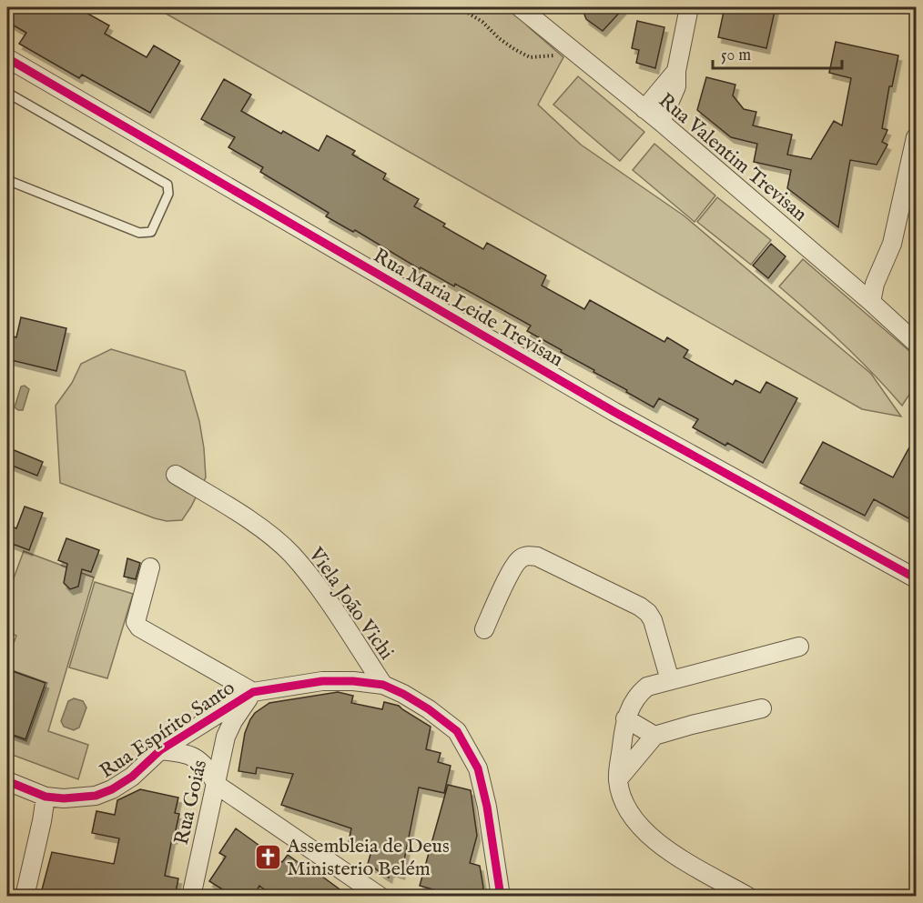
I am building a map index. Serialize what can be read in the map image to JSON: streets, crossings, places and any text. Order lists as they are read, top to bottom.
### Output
{
  "streets": {
    "street": [
      "Rua Valentim Trevisan",
      "Rua Maria Leide Trevisan",
      "Viela João Vichi",
      "Rua Espírito Santo",
      "Rua Goiás"
    ]
  },
  "crossings": [
    ["Viela João Vichi", "Rua Espírito Santo"],
    ["Rua Espírito Santo", "Rua Goiás"]
  ],
  "places": {
    "church": ["Assembleia de Deus Ministerio Belém"]
  },
  "scale_bar": "50 m"
}
